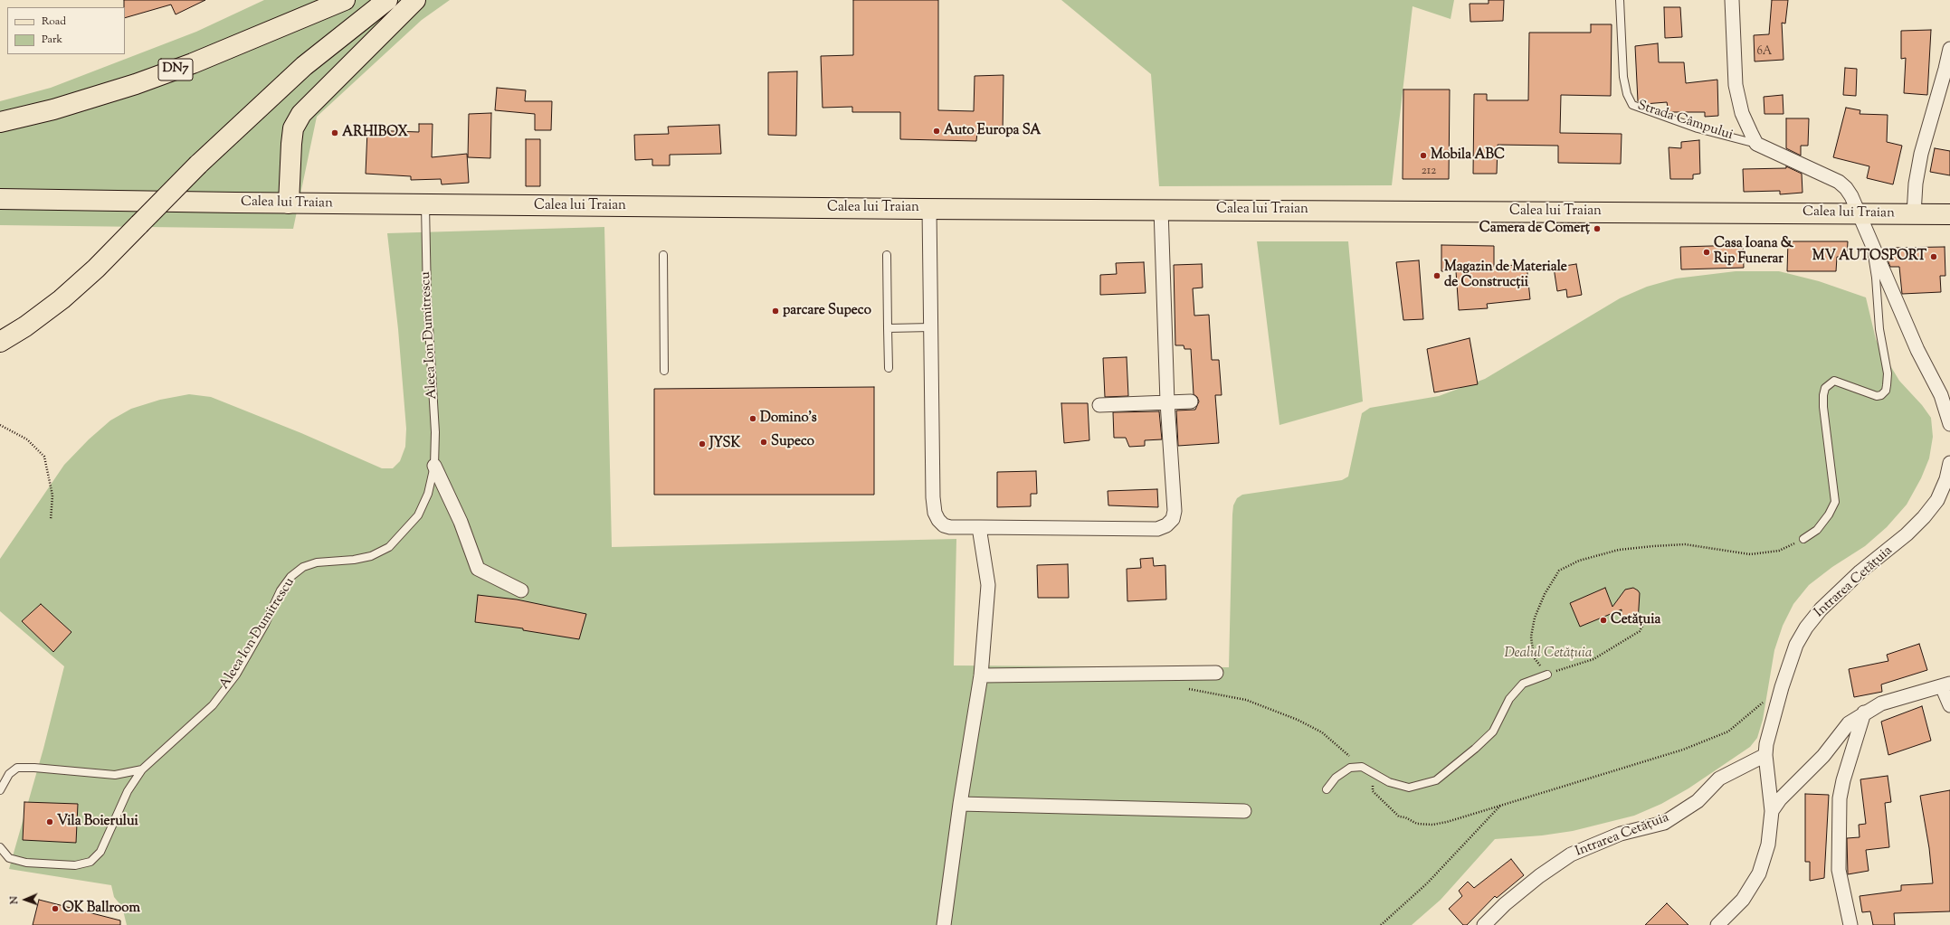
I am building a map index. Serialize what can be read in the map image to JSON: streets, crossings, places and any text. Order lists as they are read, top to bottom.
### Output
{
  "streets": {
    "main road": ["DN7", "Calea lui Traian"],
    "street": ["Strada Câmpului", "Aleea Ion Dumitrescu", "Intrarea Cetățuia"]
  },
  "crossings": [
    ["Strada Câmpului", "Calea lui Traian"],
    ["Calea lui Traian", "Aleea Ion Dumitrescu"]
  ],
  "parks": ["Dealul Cetățuia"],
  "places": [
    "Auto Europa SA",
    "ARHIBOX",
    "Mobila ABC",
    "Camera de Comerț",
    "Casa Ioana & Rip Funerar",
    "MV AUTOSPORT",
    "Magazin de Materiale de Construcții",
    "parcare Supeco",
    "Domino's",
    "Supeco",
    "JYSK",
    "Cetățuia",
    "Vila Boierului",
    "OK Ballroom"
  ],
  "house_numbers": ["6A", "212"],
  "legend": ["Road", "Park"],
  "north": "left"
}
